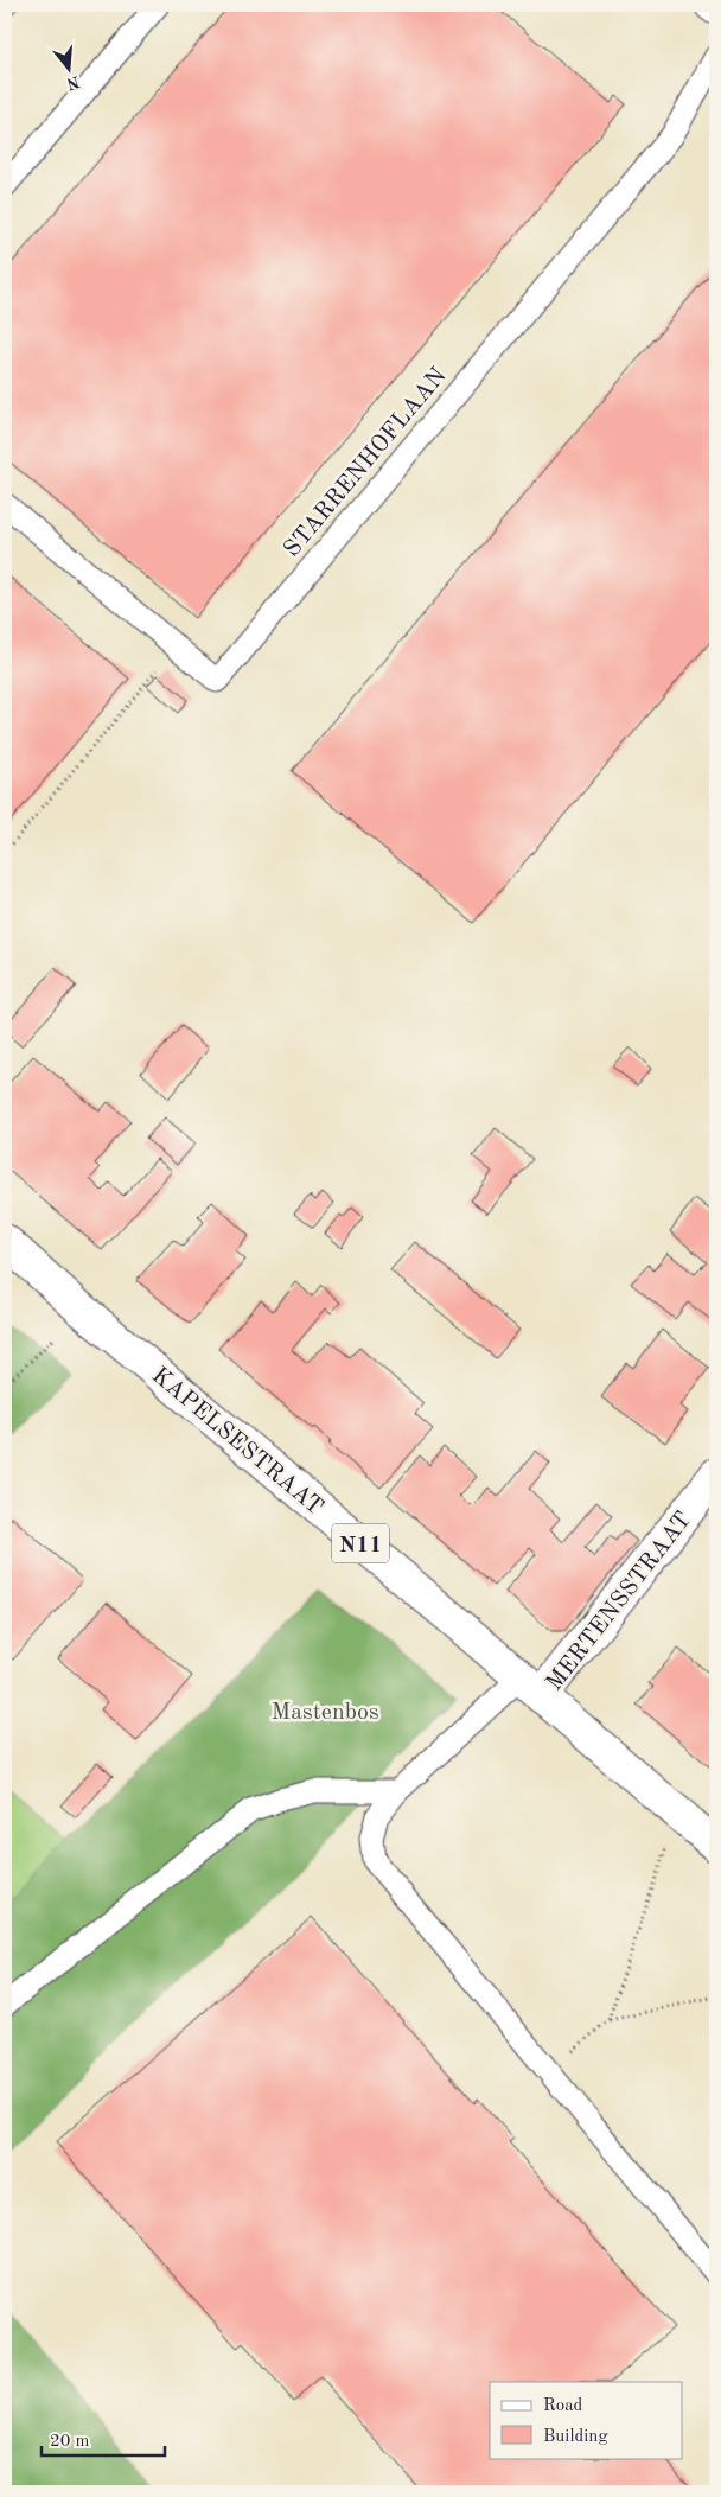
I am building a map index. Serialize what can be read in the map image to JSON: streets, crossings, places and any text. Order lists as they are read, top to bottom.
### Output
{
  "streets": {
    "main road": ["KAPELSESTRAAT", "N11", "MERTENSSTRAAT"],
    "lane": ["STARRENHOFLAAN"]
  },
  "crossings": [
    ["KAPELSESTRAAT", "MERTENSSTRAAT"]
  ],
  "parks": ["Mastenbos"],
  "legend": ["Road", "Building"],
  "scale_bar": "20 m",
  "north": "bottom"
}
